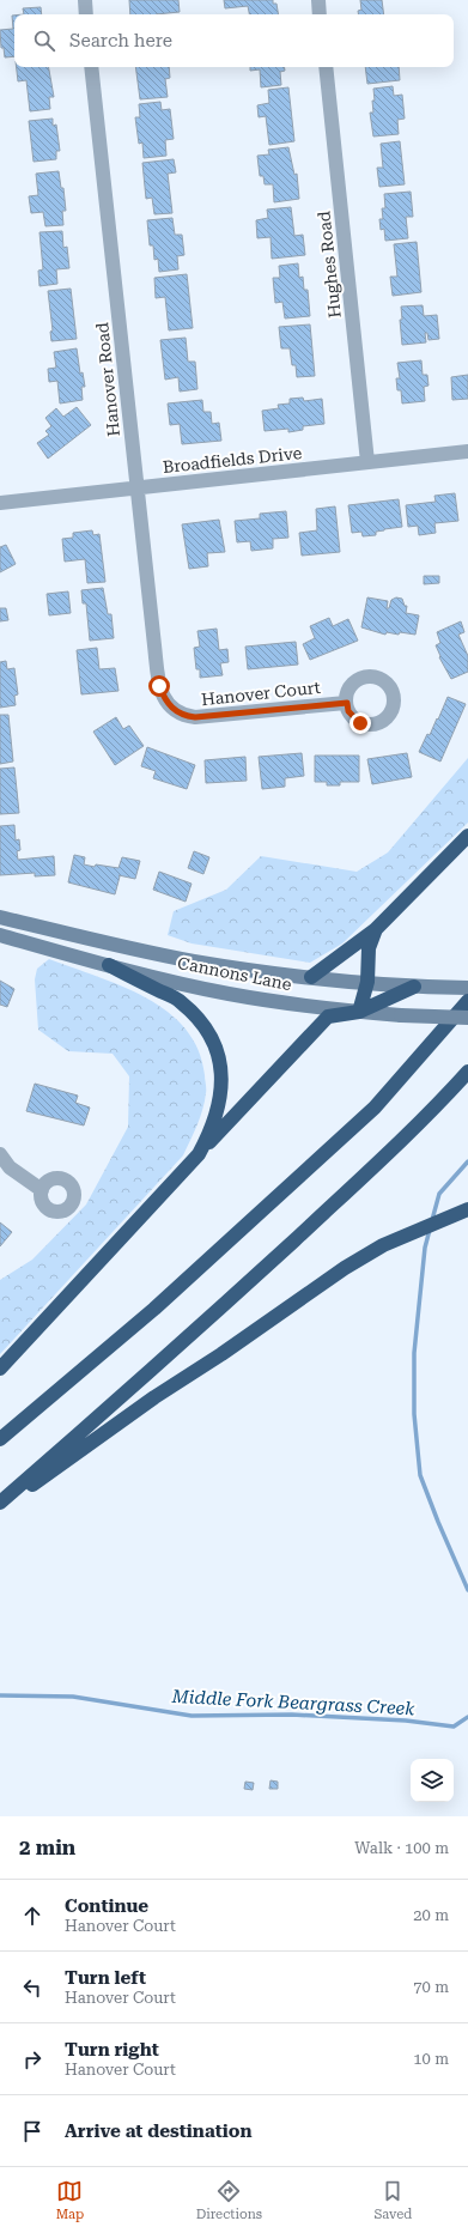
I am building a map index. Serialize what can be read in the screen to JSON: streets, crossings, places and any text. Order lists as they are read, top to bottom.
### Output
{
  "streets": {
    "main road": ["Cannons Lane"],
    "street": [
      "Hughes Road",
      "Hanover Road",
      "Broadfields Drive",
      "Hanover Court"
    ]
  },
  "crossings": [
    ["Hughes Road", "Broadfields Drive"],
    ["Hanover Road", "Broadfields Drive"],
    ["Hanover Road", "Hanover Court"]
  ],
  "water": ["Middle Fork Beargrass Creek"],
  "page": {
    "search": "Search here",
    "heading": ["2 min", "Walk · 100 m"],
    "list": [
      ["Continue", "Hanover Court", "20 m"],
      ["Turn left", "Hanover Court", "70 m"],
      ["Turn right", "Hanover Court", "10 m"],
      "Arrive at destination"
    ],
    "nav": ["Map", "Directions", "Saved"]
  }
}
